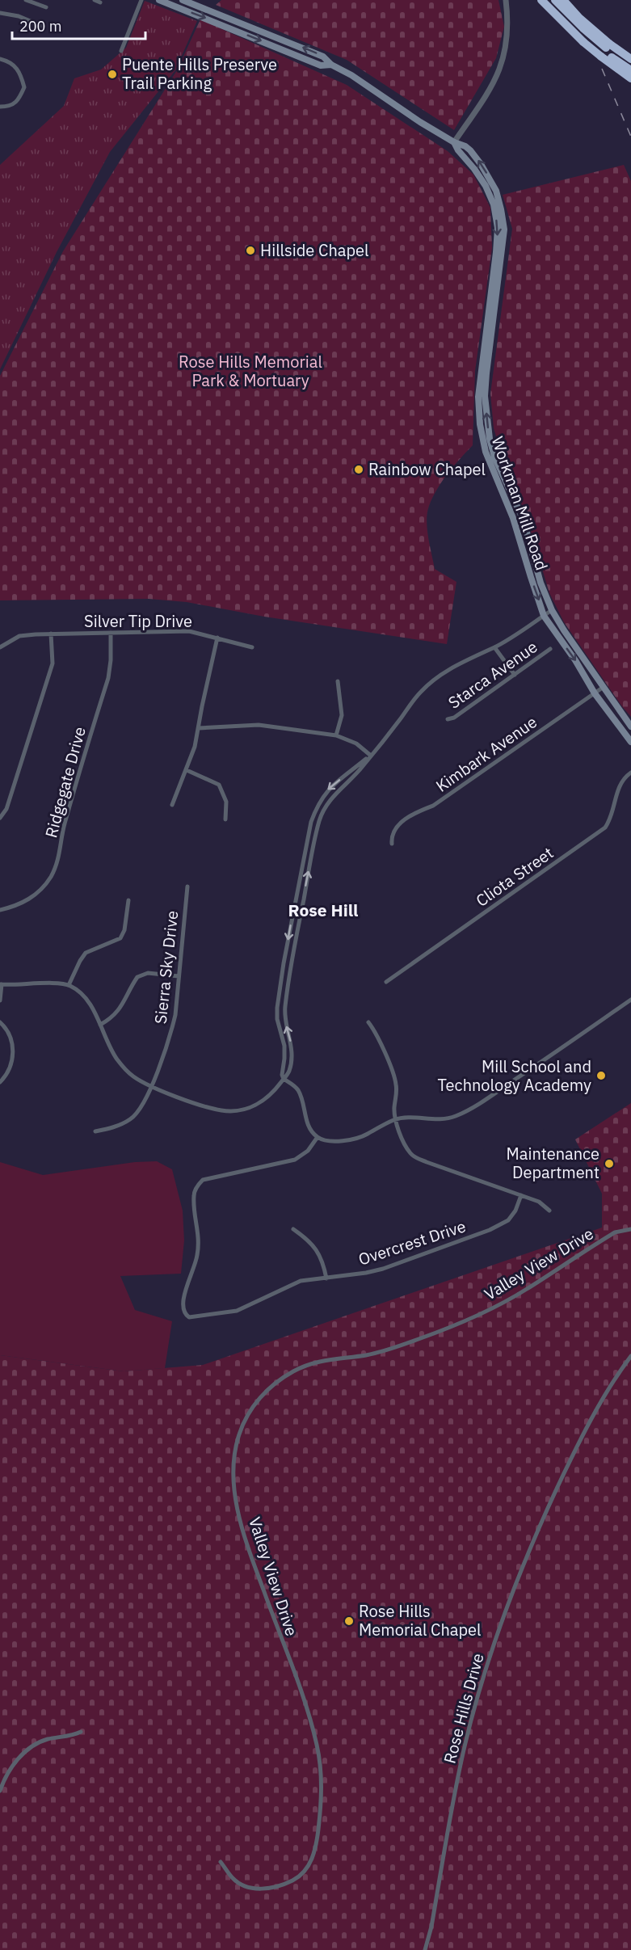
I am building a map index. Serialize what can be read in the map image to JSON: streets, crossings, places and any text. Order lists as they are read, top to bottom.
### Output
{
  "streets": {
    "main road": ["Workman Mill Road"],
    "street": [
      "Silver Tip Drive",
      "Starca Avenue",
      "Kimbark Avenue",
      "Ridgegate Drive",
      "Cliota Street",
      "Sierra Sky Drive",
      "Overcrest Drive",
      "Valley View Drive",
      "Rose Hills Drive"
    ]
  },
  "crossings": [
    ["Workman Mill Road", "Kimbark Avenue"],
    ["Silver Tip Drive", "Ridgegate Drive"]
  ],
  "districts": ["Rose Hill"],
  "parks": ["Rose Hills Memorial Park & Mortuary"],
  "places": [
    "Puente Hills Preserve Trail Parking",
    "Hillside Chapel",
    "Rainbow Chapel",
    "Mill School and Technology Academy",
    "Maintenance Department",
    "Rose Hills Memorial Chapel"
  ],
  "scale_bar": "200 m"
}
